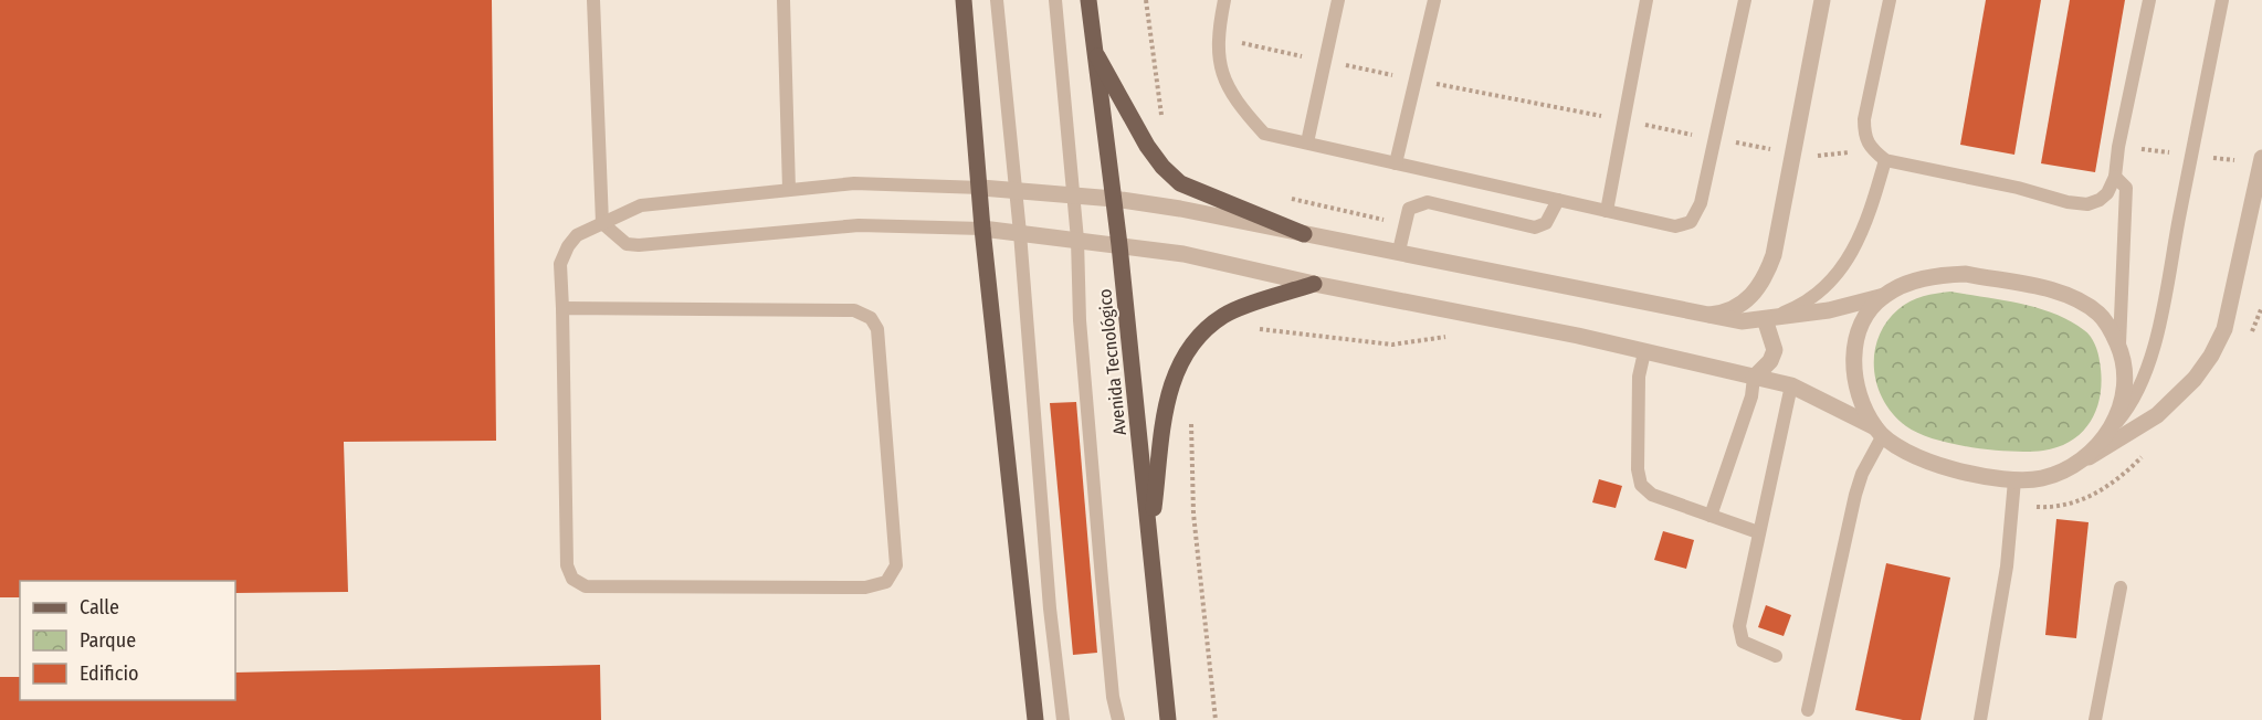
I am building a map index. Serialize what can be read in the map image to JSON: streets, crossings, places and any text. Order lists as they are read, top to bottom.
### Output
{
  "streets": {
    "main road": ["Avenida Tecnológico"]
  },
  "legend": ["Calle", "Parque", "Edificio"]
}
